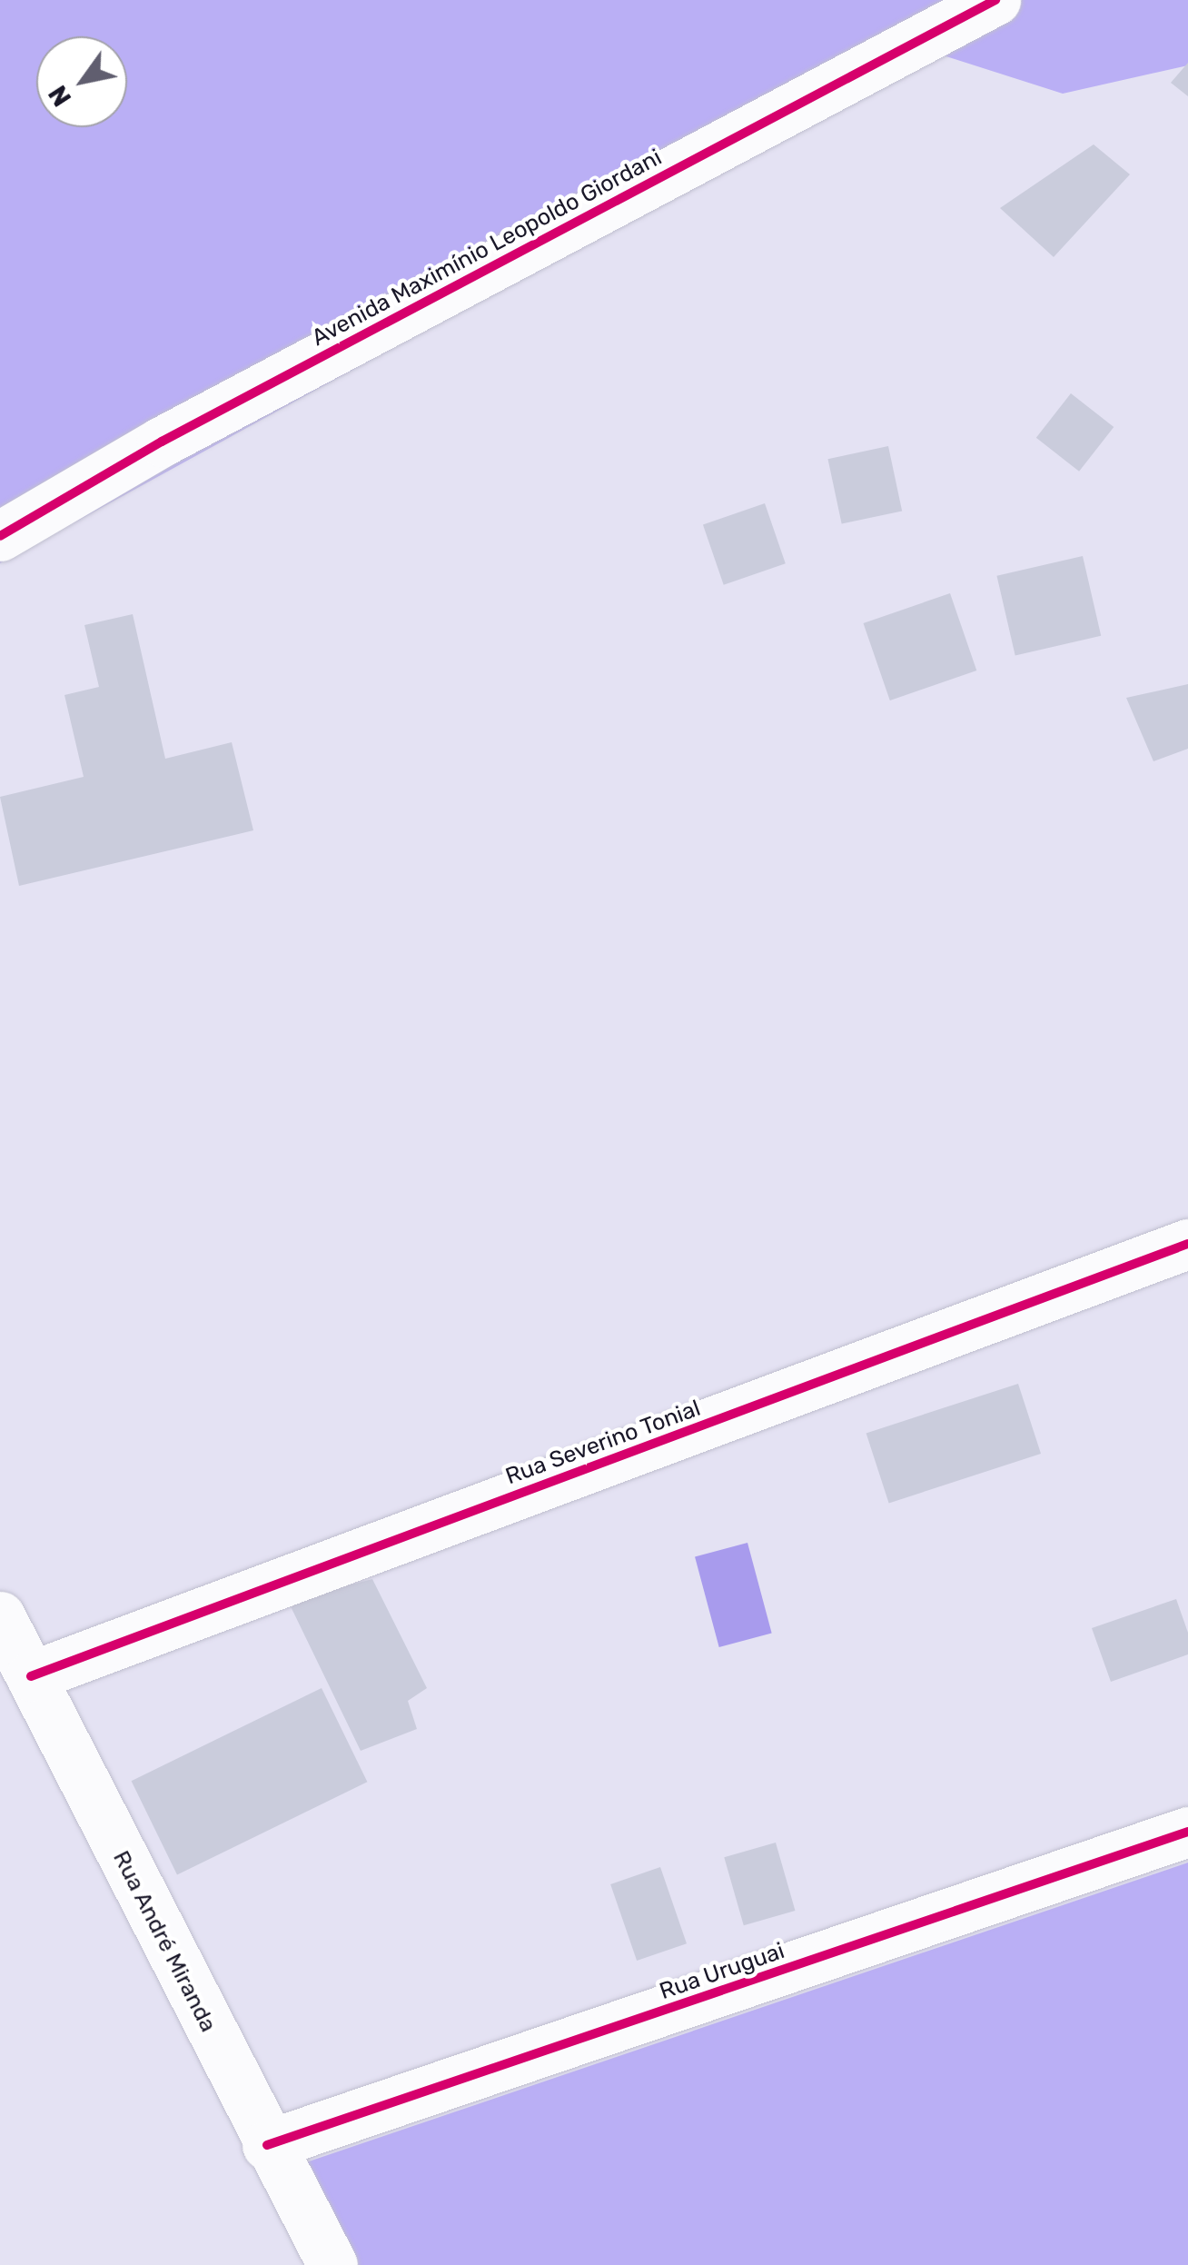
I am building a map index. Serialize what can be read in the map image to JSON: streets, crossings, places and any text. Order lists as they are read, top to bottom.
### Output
{
  "streets": {
    "street": [
      "Avenida Maximínio Leopoldo Giordani",
      "Rua Severino Tonial",
      "Rua André Miranda",
      "Rua Uruguai"
    ]
  },
  "crossings": [
    ["Rua Severino Tonial", "Rua André Miranda"],
    ["Rua André Miranda", "Rua Uruguai"]
  ],
  "north": "bottom left"
}
